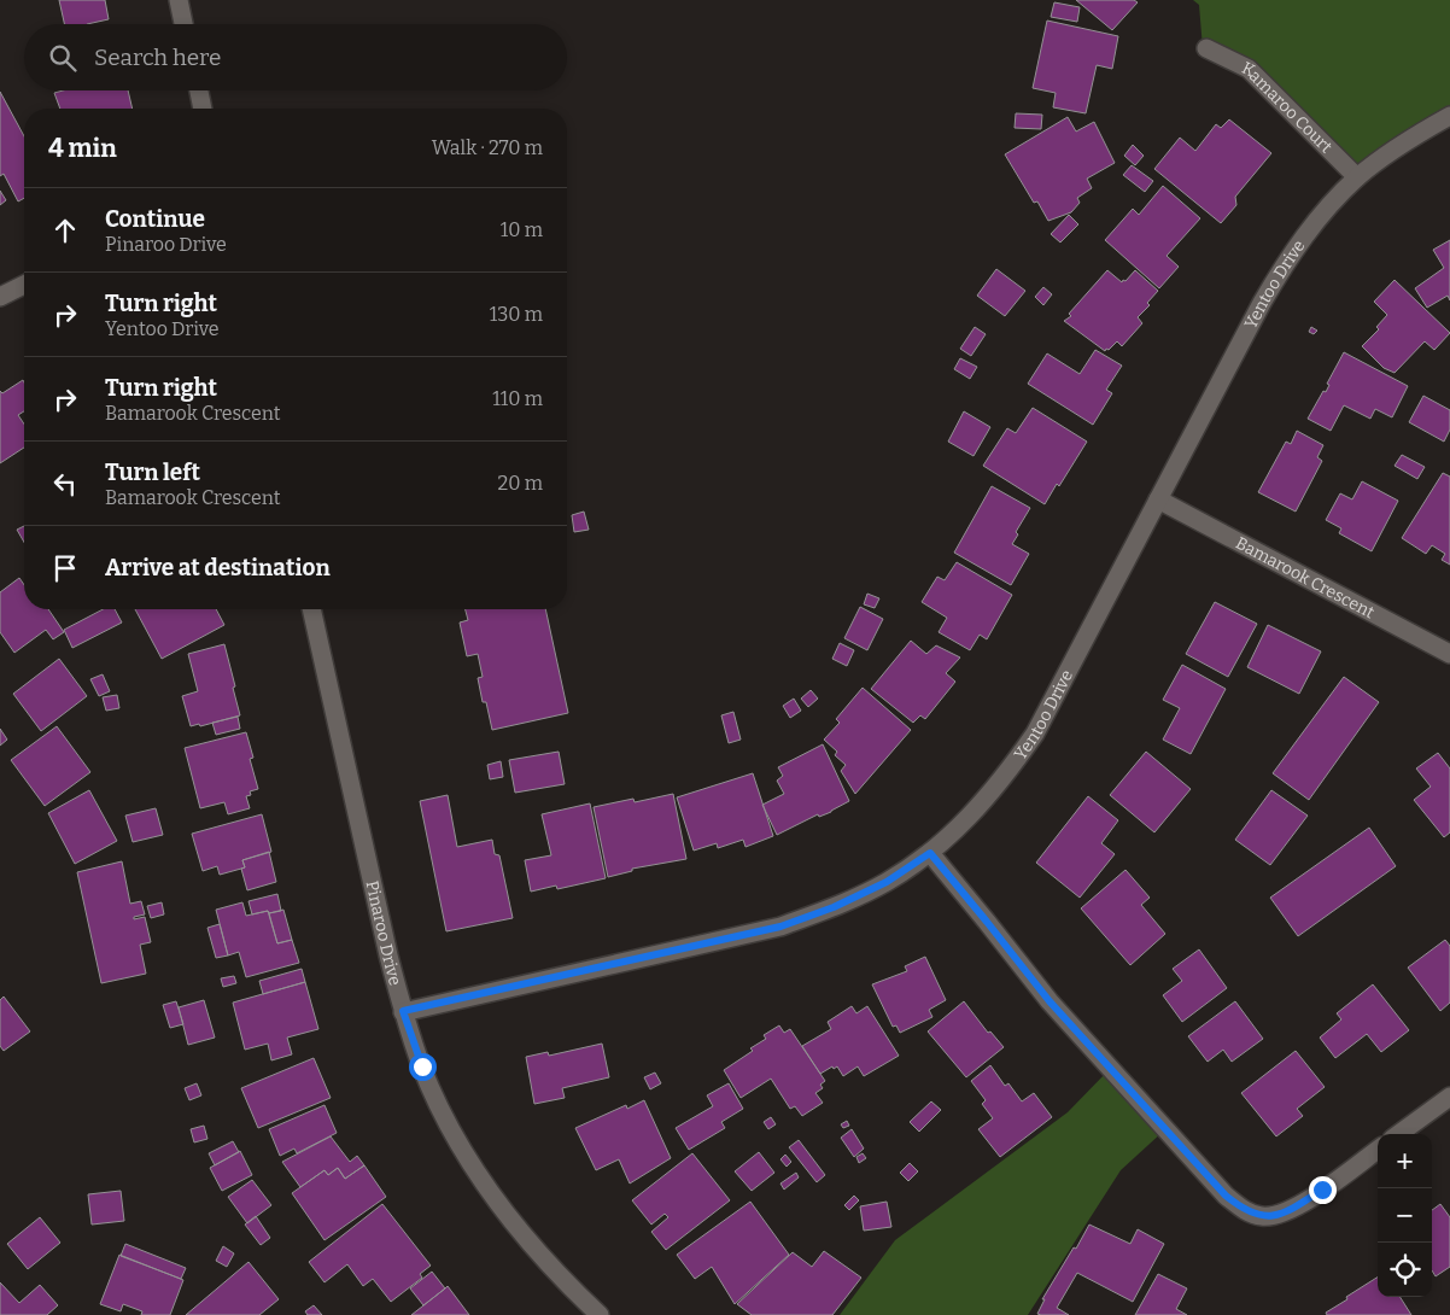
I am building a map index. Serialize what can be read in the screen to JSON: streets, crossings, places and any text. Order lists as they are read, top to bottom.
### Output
{
  "streets": {
    "street": [
      "Kamaroo Court",
      "Yentoo Drive",
      "Bamarook Crescent",
      "Pinaroo Drive"
    ]
  },
  "crossings": [
    ["Kamaroo Court", "Yentoo Drive"],
    ["Yentoo Drive", "Bamarook Crescent"],
    ["Yentoo Drive", "Pinaroo Drive"]
  ],
  "page": {
    "search": "Search here",
    "heading": ["4 min", "Walk · 270 m"],
    "list": [
      ["Continue", "Pinaroo Drive", "10 m"],
      ["Turn right", "Yentoo Drive", "130 m"],
      ["Turn right", "Bamarook Crescent", "110 m"],
      ["Turn left", "Bamarook Crescent", "20 m"],
      "Arrive at destination"
    ],
    "map_buttons": ["+", "−"]
  }
}
